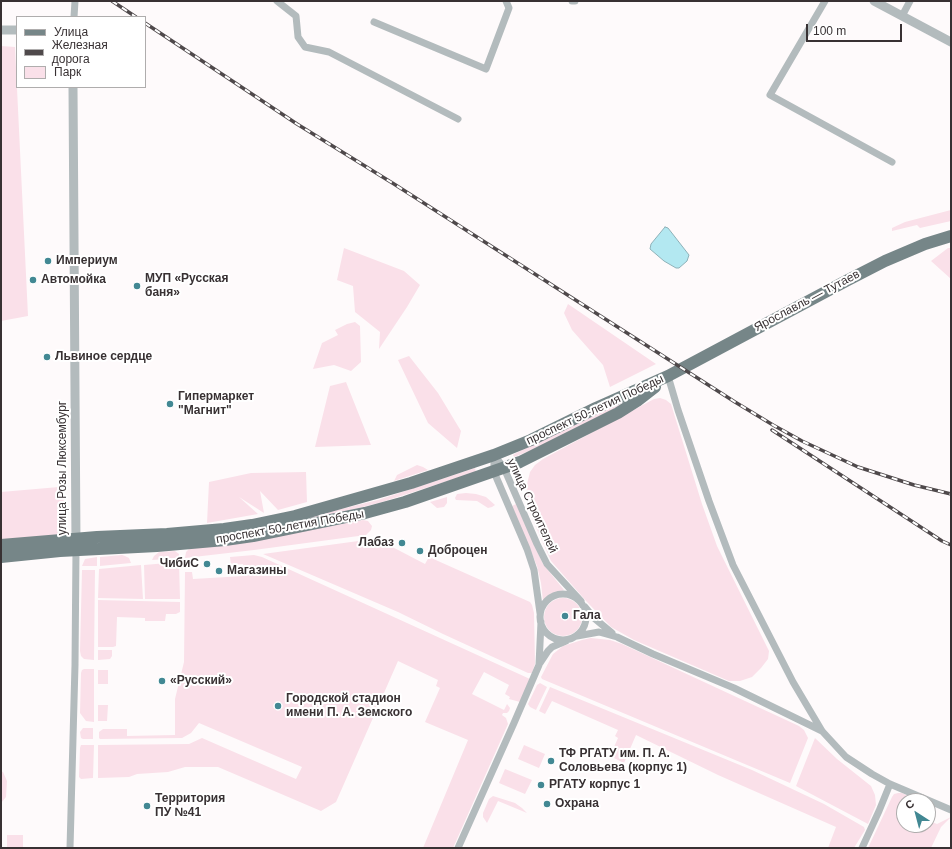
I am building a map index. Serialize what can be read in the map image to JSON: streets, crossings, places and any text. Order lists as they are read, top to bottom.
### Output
{
  "streets": {
    "main road": ["Ярославль — Тутаев", "проспект 50-летия Победы"],
    "street": ["улица Розы Люксембург", "улица Строителей"]
  },
  "crossings": [
    ["Ярославль — Тутаев", "проспект 50-летия Победы"],
    ["проспект 50-летия Победы", "улица Розы Люксембург"],
    ["проспект 50-летия Победы", "улица Строителей"]
  ],
  "places": [
    "Империум",
    "Автомойка",
    "МУП «Русская баня»",
    "Львиное сердце",
    "Гипермаркет \"Магнит\"",
    "Лабаз",
    "Доброцен",
    "ЧибиС",
    "Магазины",
    "Гала",
    "«Русский»",
    "Городской стадион имени П. А. Земского",
    "ТФ РГАТУ им. П. А. Соловьева (корпус 1)",
    "РГАТУ корпус 1",
    "Охрана",
    "Территория ПУ №41"
  ],
  "legend": ["Улица", "Железная дорога", "Парк"],
  "scale_bar": "100 m",
  "north": "top left"
}
